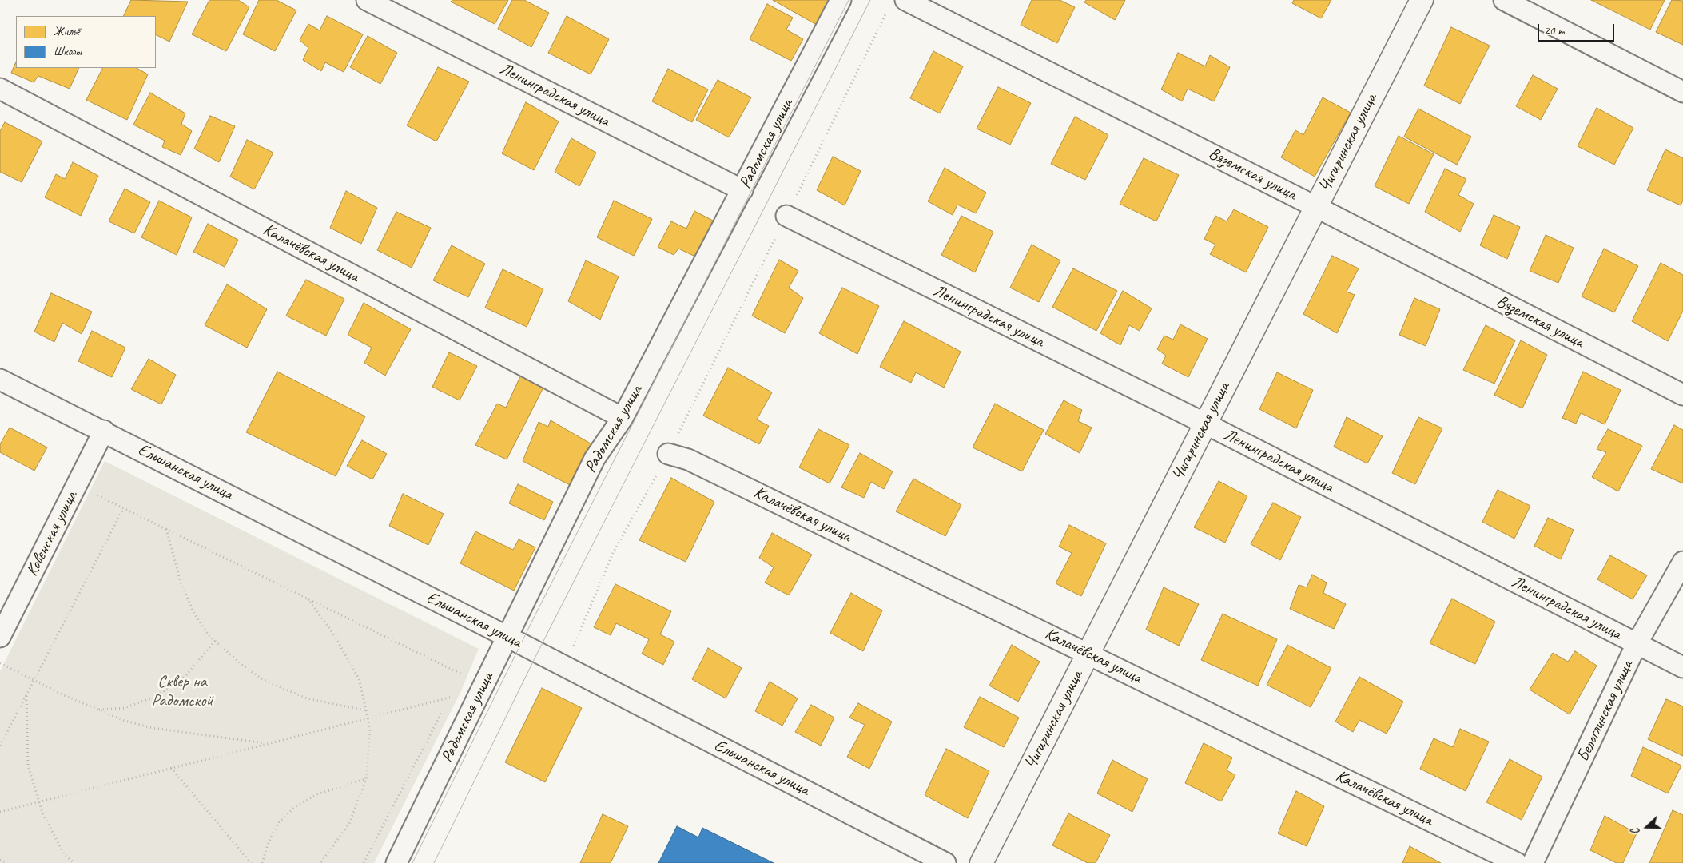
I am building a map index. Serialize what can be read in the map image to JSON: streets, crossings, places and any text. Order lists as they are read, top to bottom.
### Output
{
  "streets": {
    "street": [
      "Ленинградская улица",
      "Чигиринская улица",
      "Радомская улица",
      "Вяземская улица",
      "Калачёвская улица",
      "Ельшанская улица",
      "Ковенская улица",
      "Белоглинская улица"
    ]
  },
  "crossings": [
    ["Ленинградская улица", "Чигиринская улица"],
    ["Ленинградская улица", "Радомская улица"],
    ["Ленинградская улица", "Белоглинская улица"],
    ["Чигиринская улица", "Вяземская улица"],
    ["Чигиринская улица", "Калачёвская улица"],
    ["Радомская улица", "Калачёвская улица"],
    ["Радомская улица", "Ельшанская улица"],
    ["Ельшанская улица", "Ковенская улица"]
  ],
  "parks": ["Сквер на Радомской"],
  "legend": ["Жильё", "Школы"],
  "scale_bar": "20 m",
  "north": "left"
}
